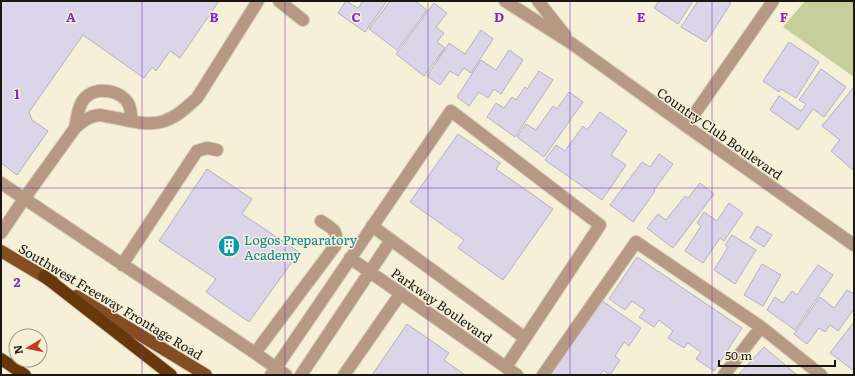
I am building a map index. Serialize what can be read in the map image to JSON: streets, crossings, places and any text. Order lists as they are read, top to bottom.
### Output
{
  "streets": {
    "main road": ["Southwest Freeway Frontage Road"],
    "street": ["Country Club Boulevard", "Parkway Boulevard"]
  },
  "places": {
    "building": ["Logos Preparatory Academy"]
  },
  "scale_bar": "50 m",
  "north": "left",
  "grid": {
    "columns": [
      "A",
      "B",
      "C",
      "D",
      "E",
      "F"
    ],
    "rows": ["1", "2"]
  }
}
